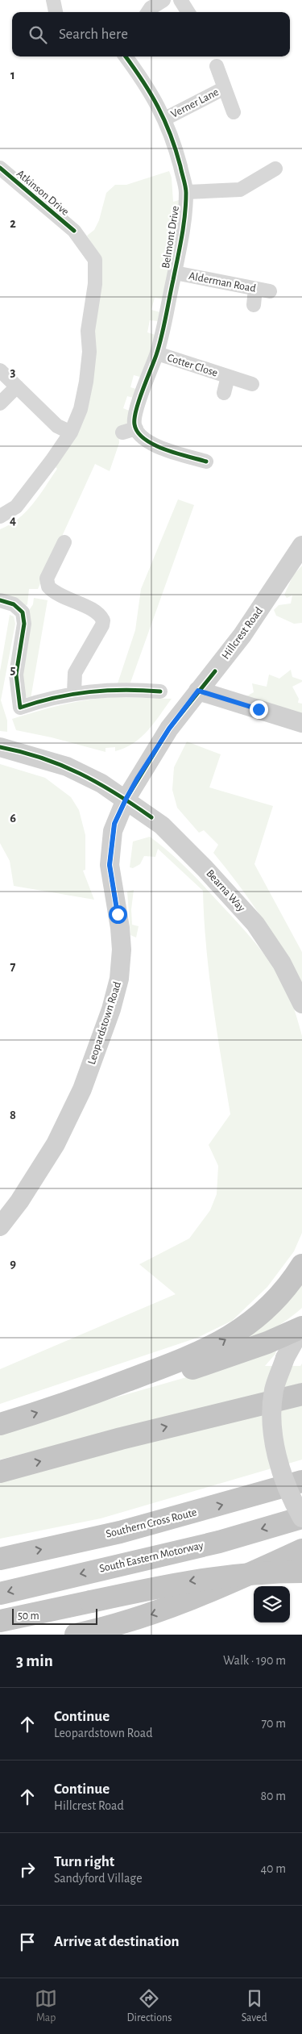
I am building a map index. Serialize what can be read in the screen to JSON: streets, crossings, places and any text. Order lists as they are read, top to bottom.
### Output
{
  "streets": {
    "highway": ["Southern Cross Route", "South Eastern Motorway"],
    "main road": ["Hillcrest Road", "Bearna Way", "Leopardstown Road"],
    "street": [
      "Verner Lane",
      "Atkinson Drive",
      "Belmont Drive",
      "Alderman Road",
      "Cotter Close"
    ]
  },
  "crossings": [
    ["Verner Lane", "Belmont Drive"],
    ["Belmont Drive", "Alderman Road"],
    ["Belmont Drive", "Cotter Close"],
    ["Hillcrest Road", "Bearna Way"],
    ["Hillcrest Road", "Leopardstown Road"],
    ["Bearna Way", "Leopardstown Road"]
  ],
  "scale_bar": "50 m",
  "page": {
    "search": "Search here",
    "scale": "50 m",
    "heading": ["3 min", "Walk · 190 m"],
    "list": [
      ["Continue", "Leopardstown Road", "70 m"],
      ["Continue", "Hillcrest Road", "80 m"],
      ["Turn right", "Sandyford Village", "40 m"],
      "Arrive at destination"
    ],
    "nav": ["Map", "Directions", "Saved"]
  },
  "grid": {
    "rows": [
      "1",
      "2",
      "3",
      "4",
      "5",
      "6",
      "7",
      "8",
      "9"
    ]
  }
}
